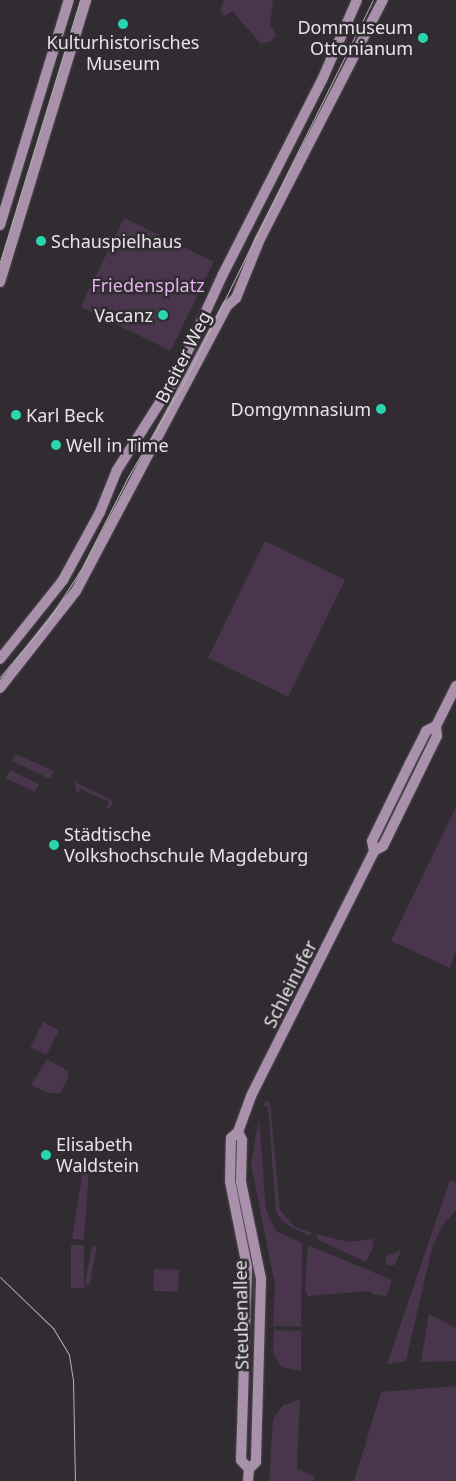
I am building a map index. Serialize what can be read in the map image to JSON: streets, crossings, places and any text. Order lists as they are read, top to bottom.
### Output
{
  "streets": {
    "street": ["Breiter Weg", "Schleinufer", "Steubenallee"]
  },
  "crossings": [
    ["Schleinufer", "Steubenallee"]
  ],
  "parks": ["Friedensplatz"],
  "places": [
    "Kulturhistorisches Museum",
    "Dommuseum Ottonianum",
    "Schauspielhaus",
    "Vacanz",
    "Domgymnasium",
    "Karl Beck",
    "Well in Time",
    "Städtische Volkshochschule Magdeburg",
    "Elisabeth Waldstein"
  ]
}
